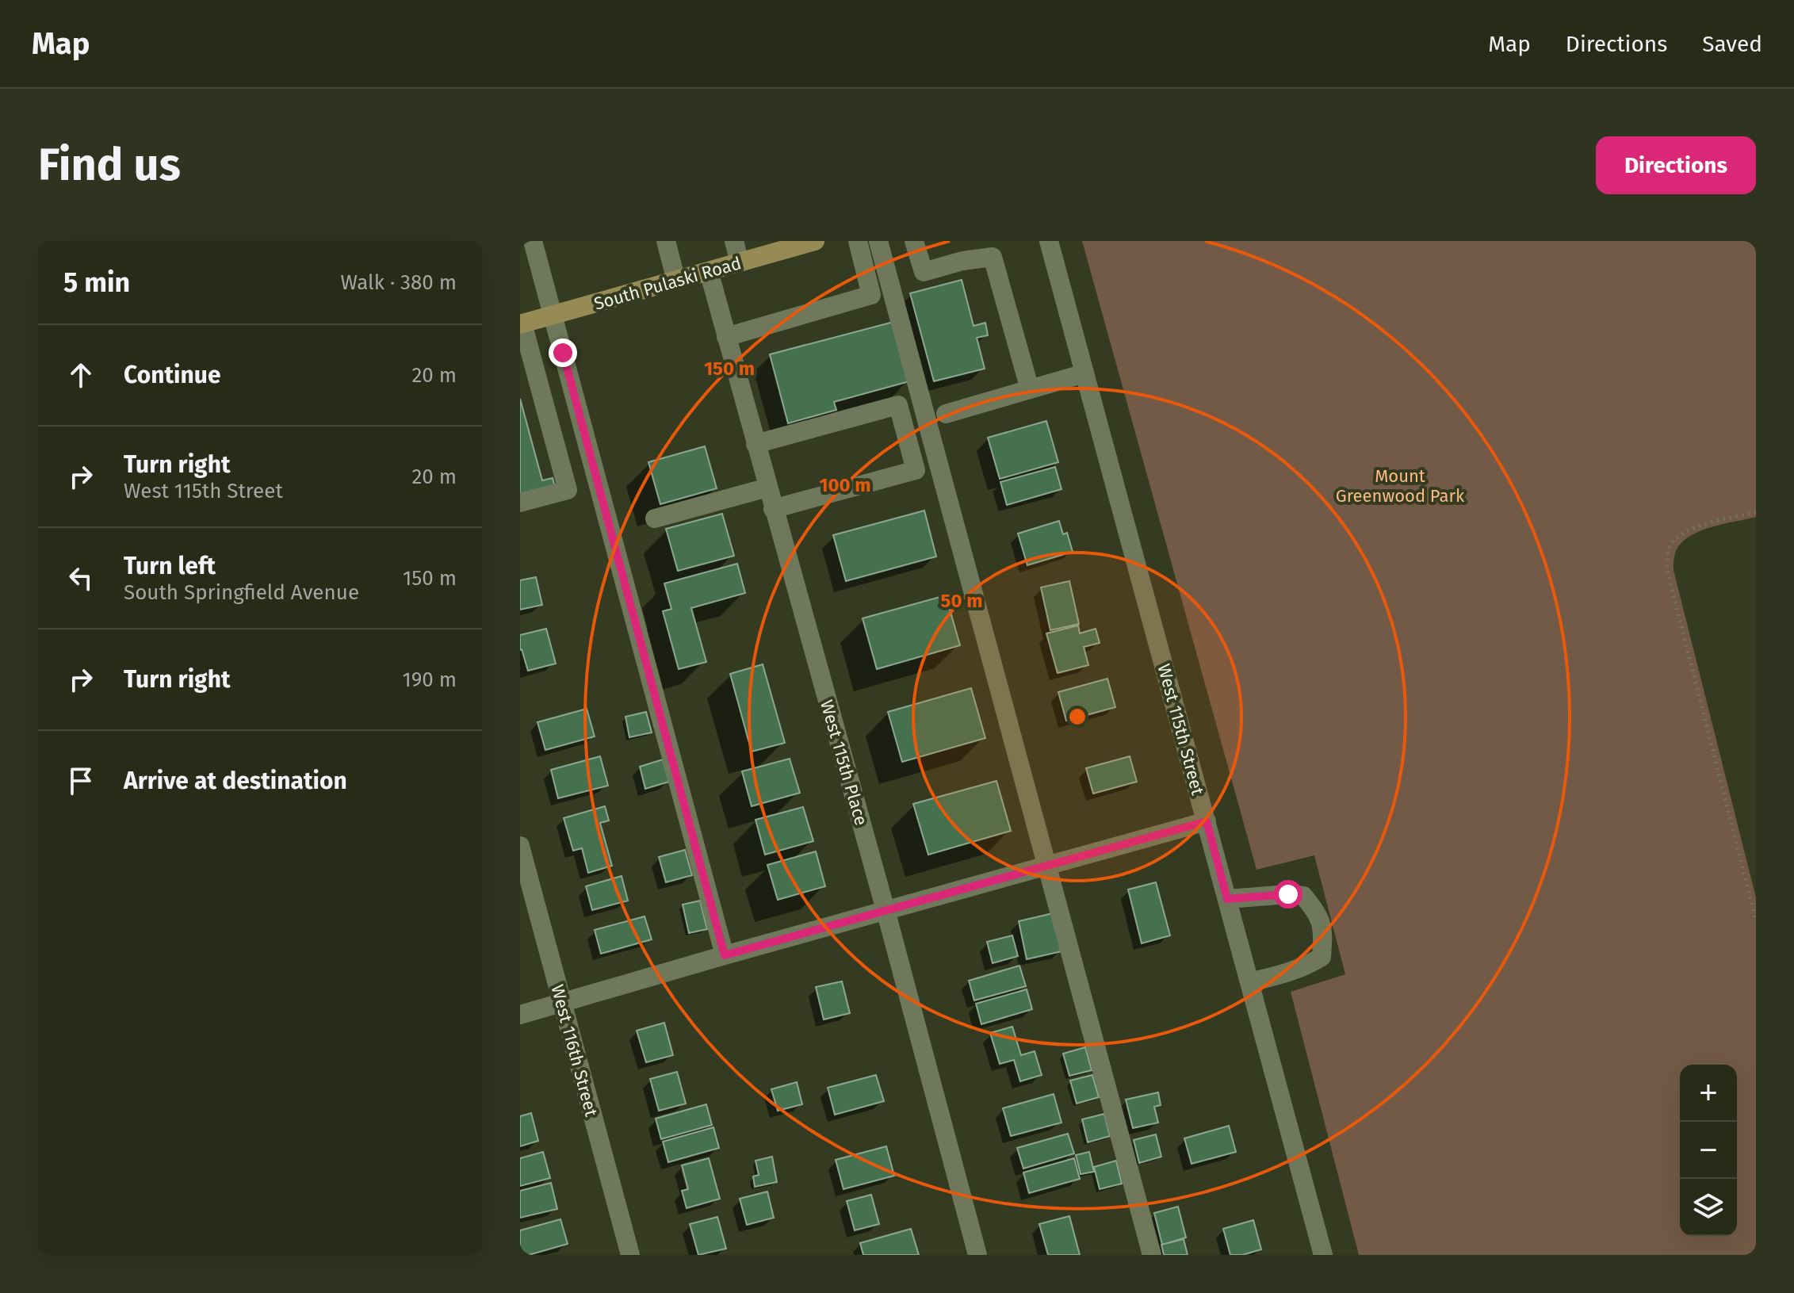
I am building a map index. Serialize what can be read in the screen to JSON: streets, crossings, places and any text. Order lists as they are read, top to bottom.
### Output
{
  "streets": {
    "main road": ["South Pulaski Road"],
    "street": ["West 115th Street", "West 115th Place", "West 116th Street"]
  },
  "crossings": [
    ["South Pulaski Road", "West 115th Place"]
  ],
  "parks": ["Mount Greenwood Park"],
  "page": {
    "header": "Map",
    "nav": ["Map", "Directions", "Saved"],
    "buttons": "Directions",
    "title": "Find us",
    "heading": ["5 min", "Walk · 380 m"],
    "list": [
      ["Continue", "20 m"],
      ["Turn right", "West 115th Street", "20 m"],
      ["Turn left", "South Springfield Avenue", "150 m"],
      ["Turn right", "190 m"],
      "Arrive at destination"
    ],
    "map_buttons": ["+", "−"]
  },
  "rings": ["150 m", "100 m", "50 m"]
}
